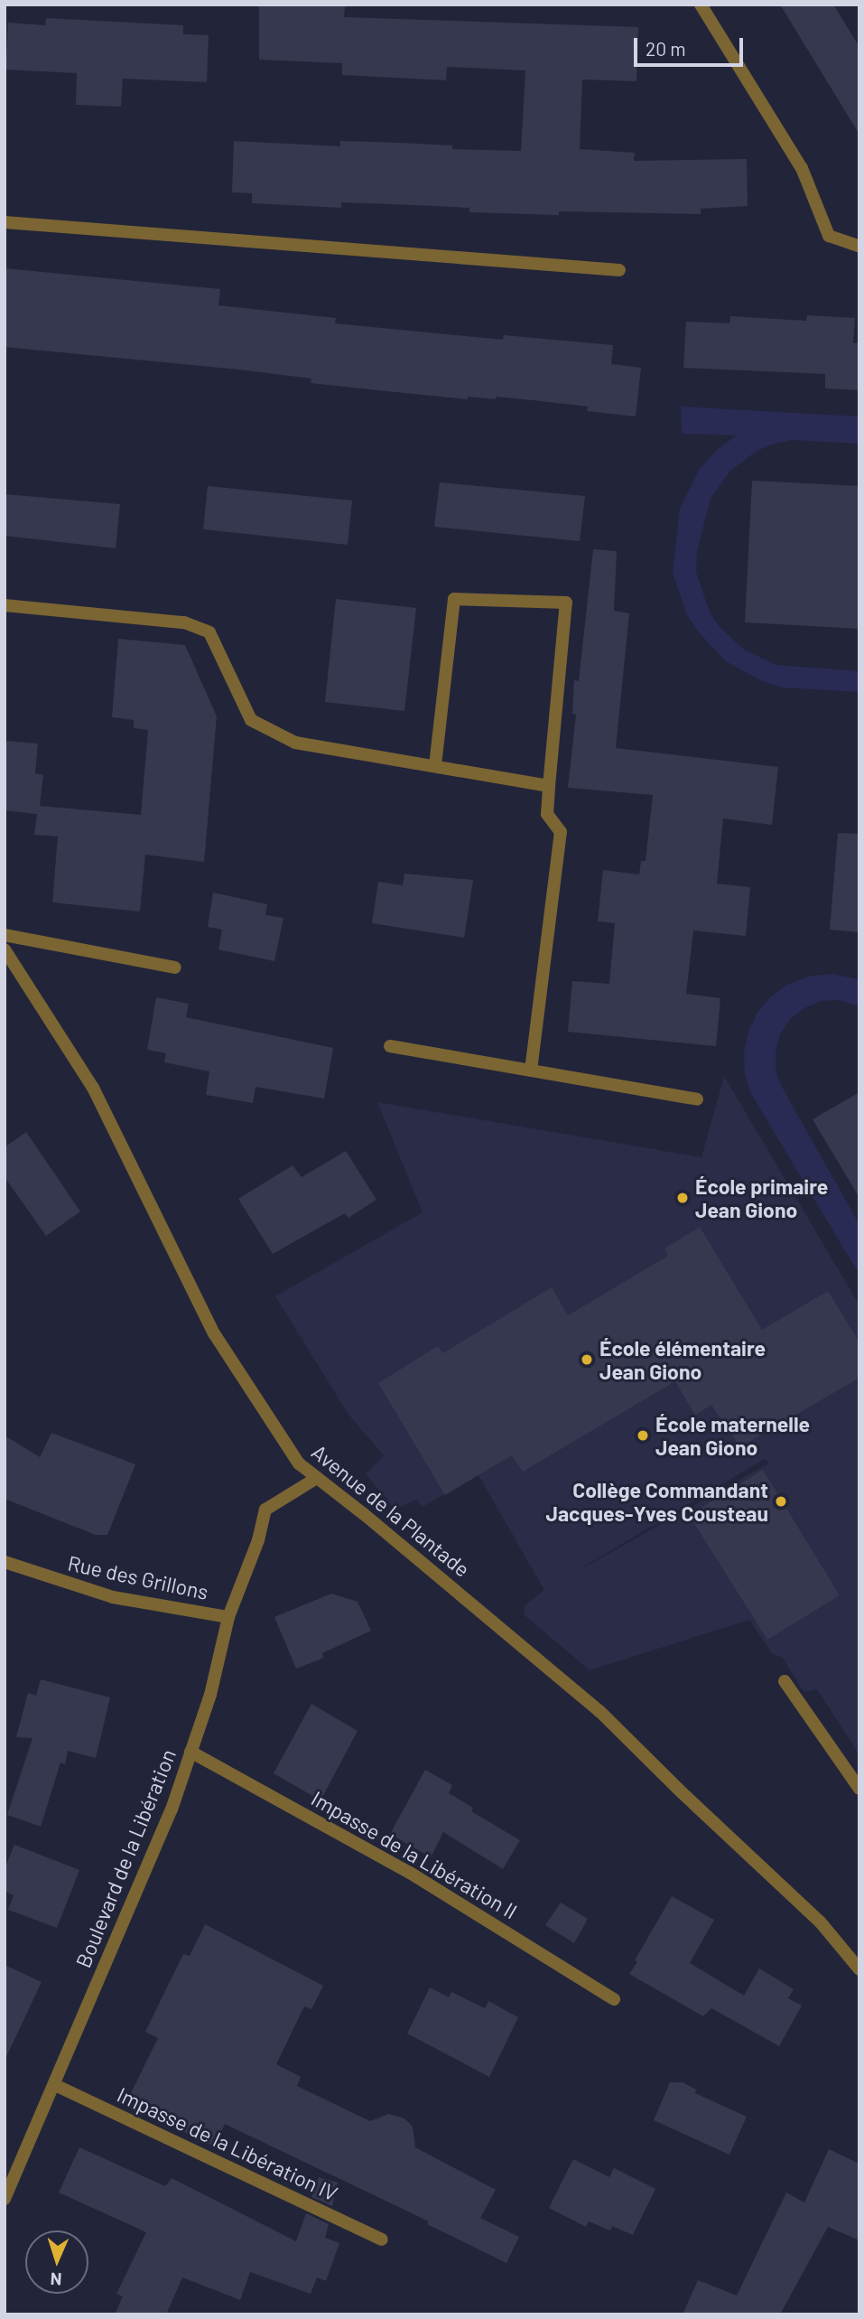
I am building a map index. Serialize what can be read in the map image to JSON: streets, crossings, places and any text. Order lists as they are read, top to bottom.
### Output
{
  "streets": {
    "street": [
      "Avenue de la Plantade",
      "Rue des Grillons",
      "Impasse de la Libération II",
      "Boulevard de la Libération",
      "Impasse de la Libération IV"
    ]
  },
  "crossings": [
    ["Avenue de la Plantade", "Boulevard de la Libération"],
    ["Rue des Grillons", "Boulevard de la Libération"],
    ["Impasse de la Libération II", "Boulevard de la Libération"],
    ["Boulevard de la Libération", "Impasse de la Libération IV"]
  ],
  "places": [
    "École primaire Jean Giono",
    "École élémentaire Jean Giono",
    "École maternelle Jean Giono",
    "Collège Commandant Jacques-Yves Cousteau"
  ],
  "scale_bar": "20 m",
  "north": "bottom"
}
